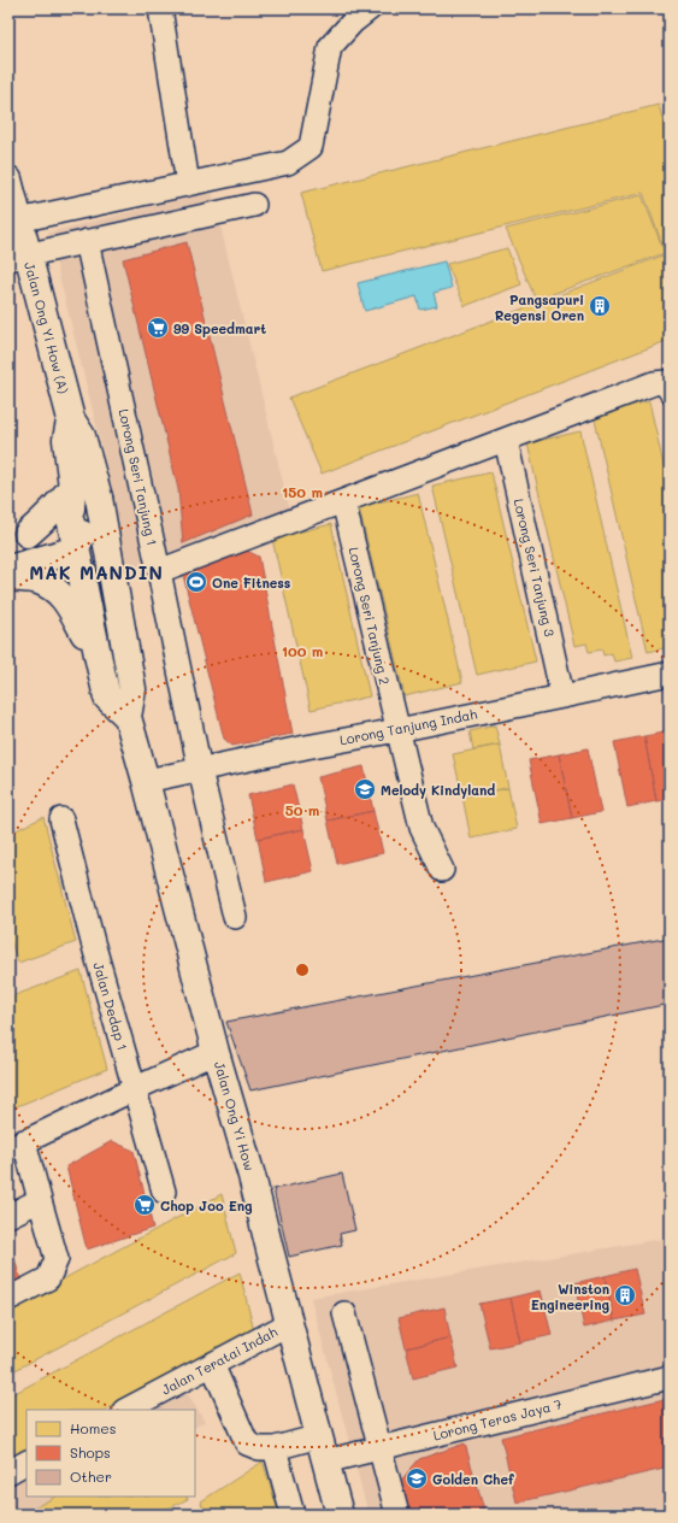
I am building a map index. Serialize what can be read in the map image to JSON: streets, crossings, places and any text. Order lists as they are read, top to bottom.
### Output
{
  "streets": {
    "main road": ["Jalan Ong Yi How (A)", "Jalan Ong Yi How"],
    "street": [
      "Lorong Seri Tanjung 1",
      "Lorong Seri Tanjung 3",
      "Lorong Seri Tanjung 2",
      "Lorong Tanjung Indah",
      "Jalan Dedap 1",
      "Jalan Teratai Indah",
      "Lorong Teras Jaya 7"
    ]
  },
  "crossings": [
    ["Jalan Ong Yi How (A)", "Jalan Ong Yi How"],
    ["Lorong Seri Tanjung 1", "Lorong Tanjung Indah"],
    ["Lorong Seri Tanjung 3", "Lorong Tanjung Indah"],
    ["Lorong Seri Tanjung 2", "Lorong Tanjung Indah"],
    ["Lorong Tanjung Indah", "Jalan Ong Yi How"],
    ["Jalan Ong Yi How", "Jalan Teratai Indah"],
    ["Jalan Ong Yi How", "Lorong Teras Jaya 7"]
  ],
  "districts": ["MAK MANDIN"],
  "places": {
    "building": ["Pangsapuri Regensi Oren", "Winston Engineering"],
    "supermarket": ["99 Speedmart", "Chop Joo Eng"],
    "sports": ["One Fitness"],
    "school or university": ["Melody Kindyland", "Golden Chef"]
  },
  "legend": ["Homes", "Shops", "Other"],
  "rings": ["150 m", "100 m", "50 m"]
}
